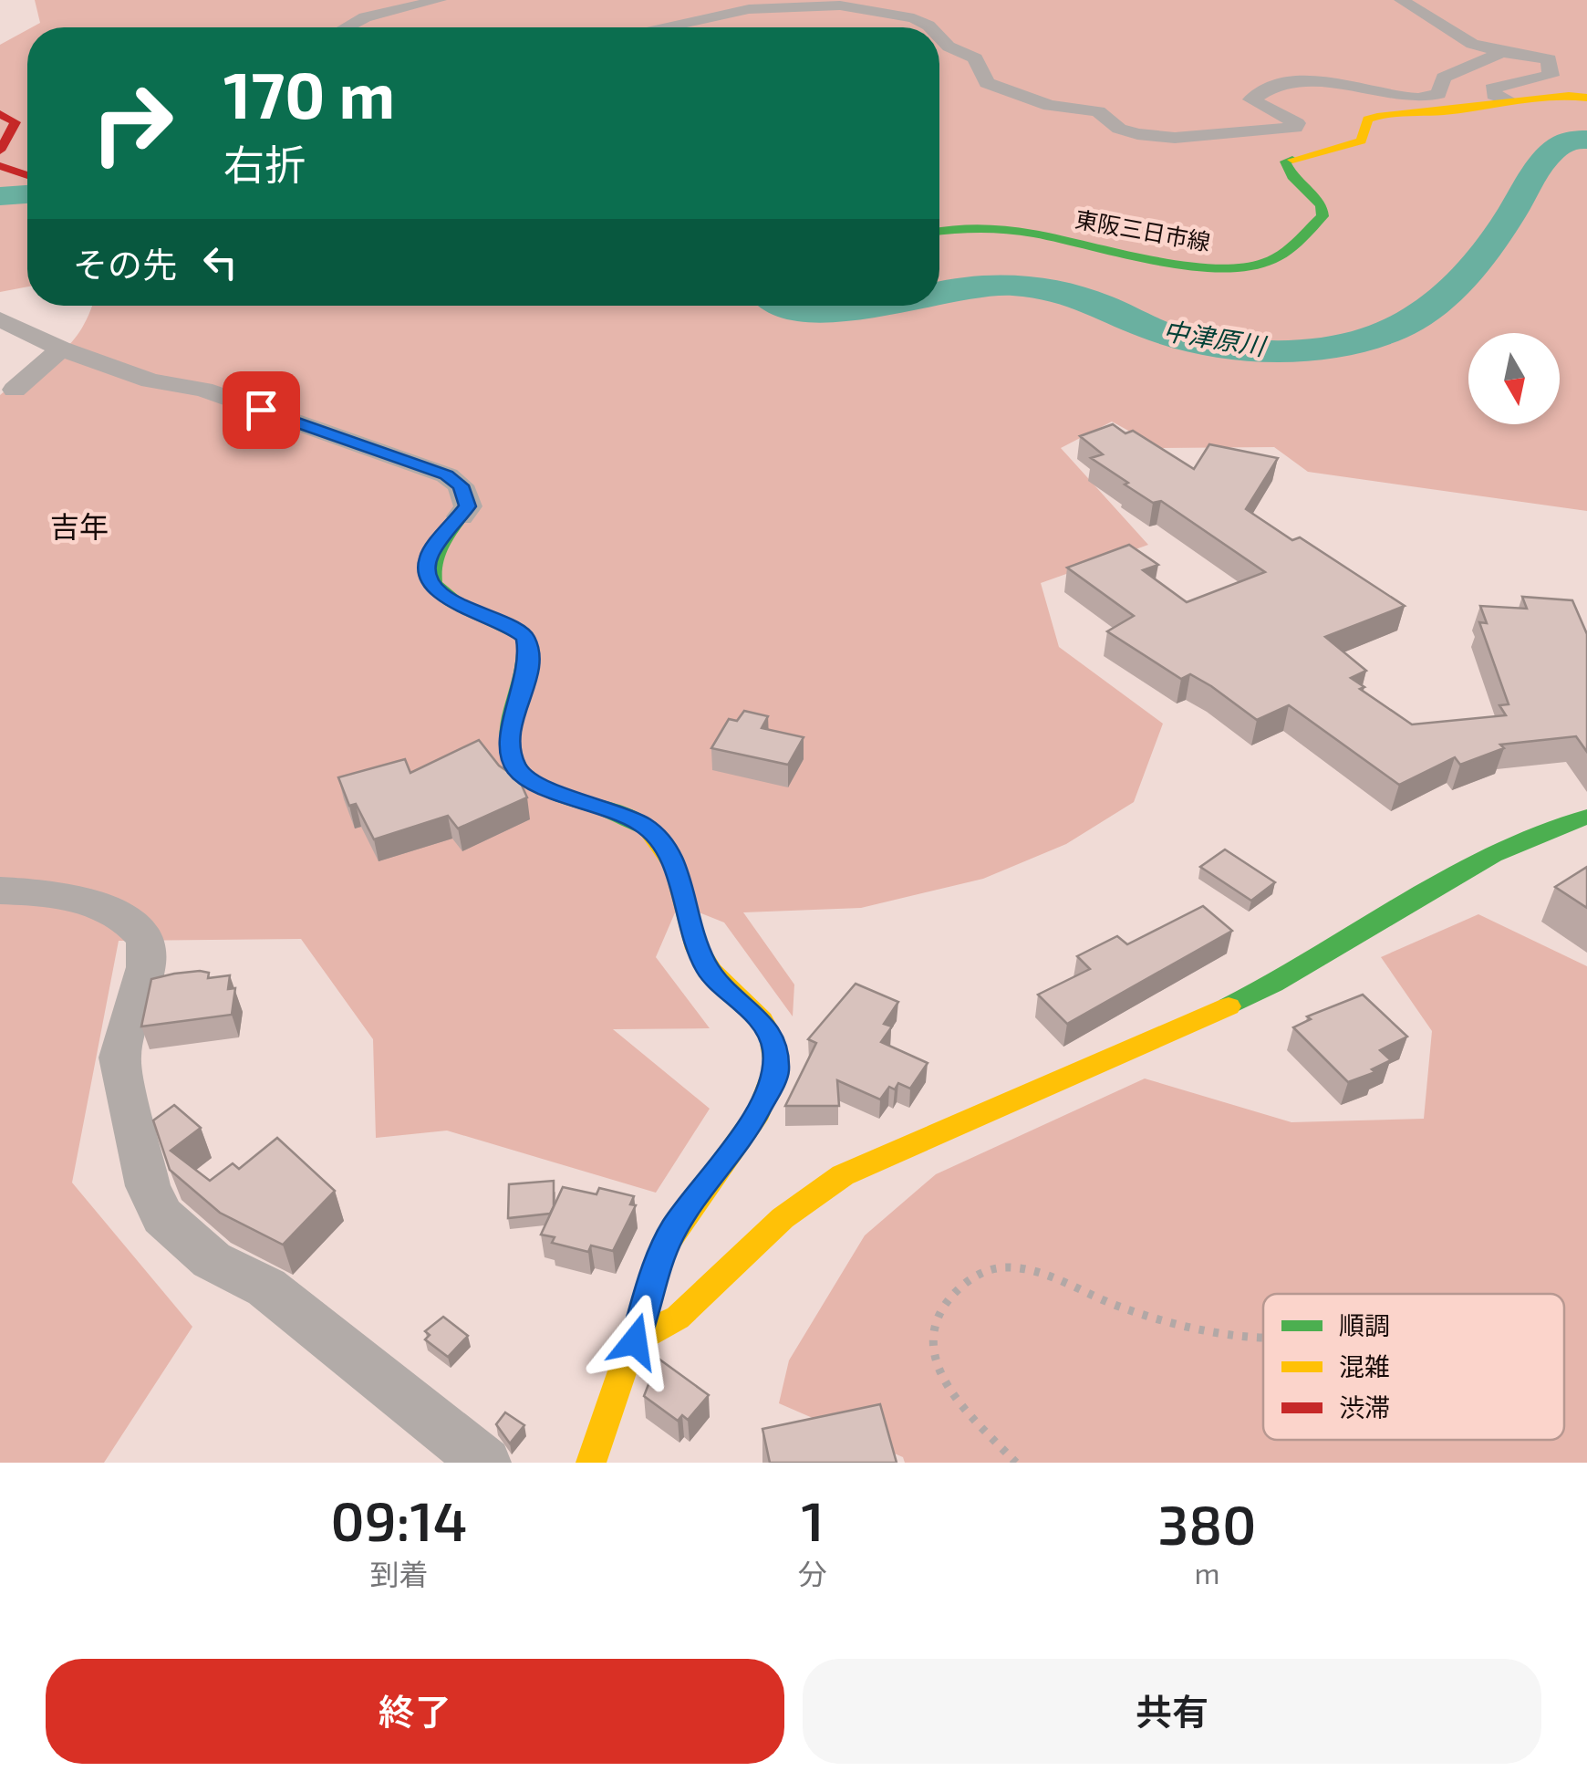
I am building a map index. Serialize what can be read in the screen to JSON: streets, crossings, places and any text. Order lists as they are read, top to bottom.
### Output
{
  "streets": {
    "street": ["東阪三日市線"]
  },
  "districts": ["吉年"],
  "water": ["中津原川"],
  "legend": ["順調", "混雑", "渋滞"],
  "north": "bottom",
  "page": {
    "turn": ["170 m", "右折"],
    "then": "その先",
    "eta": [
      "09:14",
      "到着",
      "1",
      "分",
      "380",
      "m"
    ],
    "buttons": ["終了", "共有"]
  }
}
